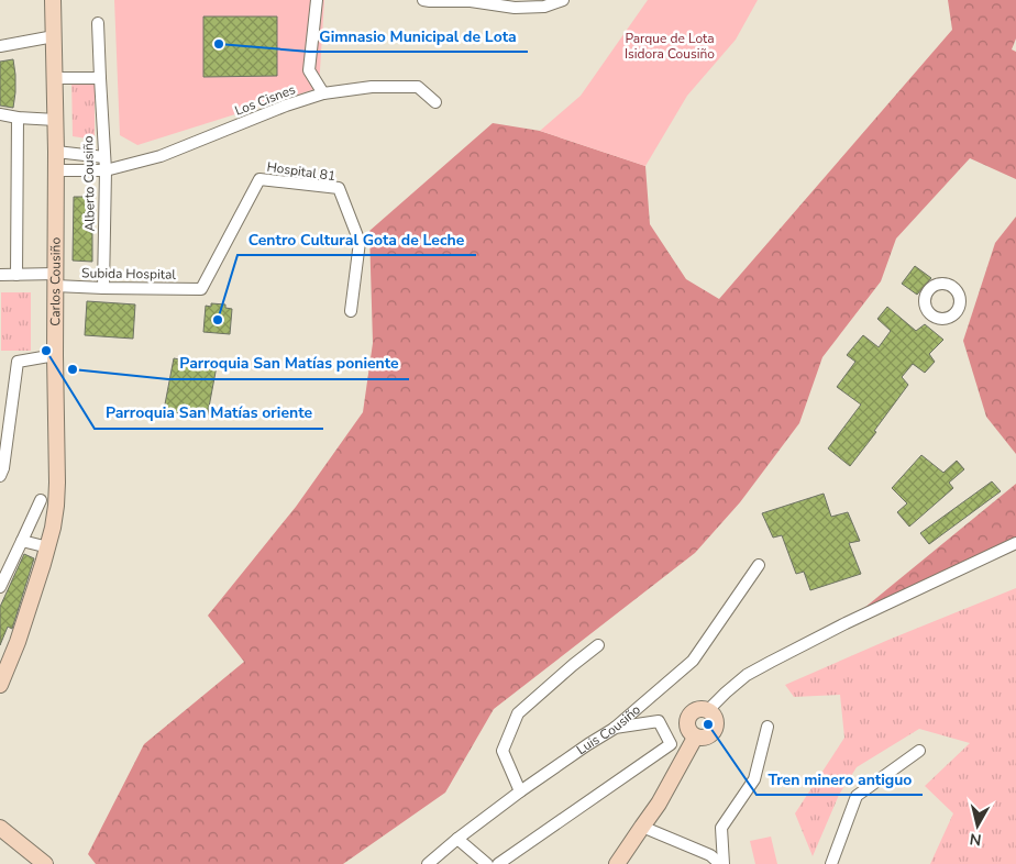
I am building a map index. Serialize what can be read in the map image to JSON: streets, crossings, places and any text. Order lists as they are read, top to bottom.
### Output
{
  "streets": {
    "main road": ["Carlos Cousiño"],
    "street": [
      "Los Cisnes",
      "Hospital 81",
      "Alberto Cousiño",
      "Subida Hospital",
      "Luis Cousiño"
    ]
  },
  "crossings": [
    ["Los Cisnes", "Alberto Cousiño"],
    ["Los Cisnes", "Carlos Cousiño"],
    ["Hospital 81", "Subida Hospital"],
    ["Alberto Cousiño", "Subida Hospital"],
    ["Subida Hospital", "Carlos Cousiño"]
  ],
  "parks": ["Parque de Lota Isidora Cousiño"],
  "places": [
    "Gimnasio Municipal de Lota",
    "Centro Cultural Gota de Leche",
    "Parroquia San Matías oriente",
    "Parroquia San Matías poniente",
    "Tren minero antiguo"
  ],
  "north": "bottom"
}
